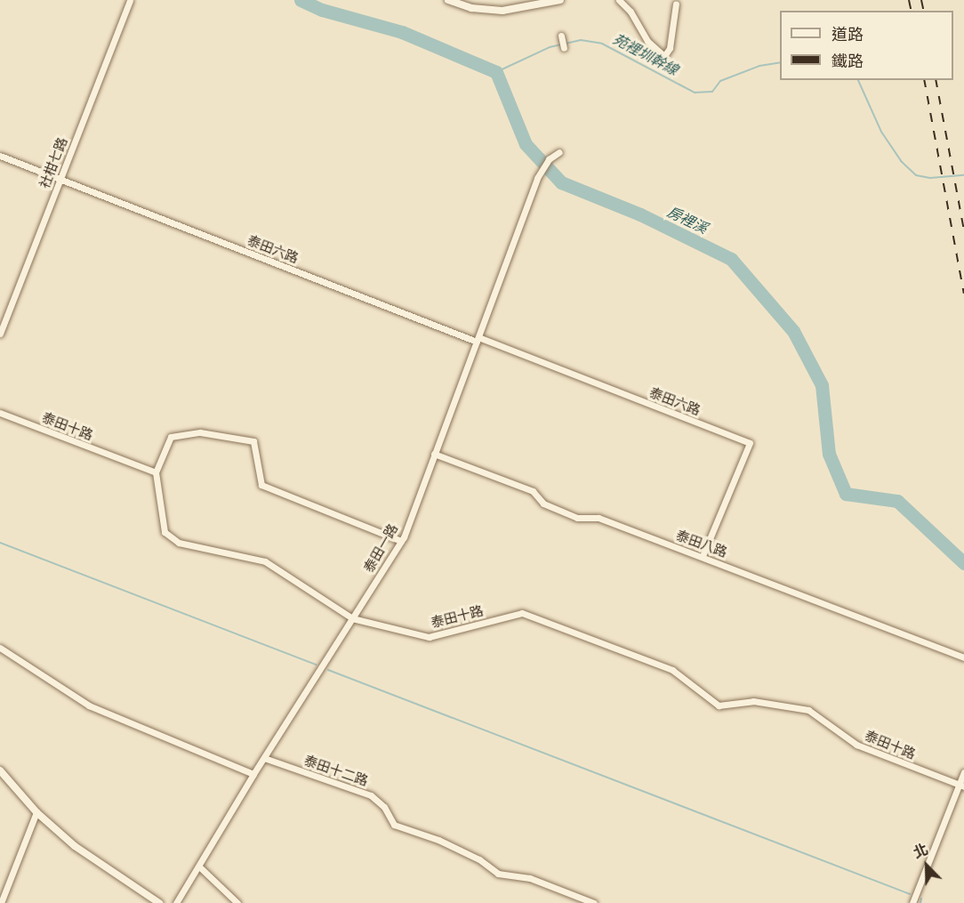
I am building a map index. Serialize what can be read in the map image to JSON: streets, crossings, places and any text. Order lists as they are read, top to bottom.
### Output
{
  "streets": {
    "street": [
      "社柑七路",
      "泰田六路",
      "泰田十路",
      "泰田八路",
      "泰田一路",
      "泰田十二路"
    ]
  },
  "crossings": [
    ["社柑七路", "泰田六路"],
    ["泰田六路", "泰田八路"],
    ["泰田六路", "泰田一路"],
    ["泰田十路", "泰田一路"],
    ["泰田八路", "泰田一路"],
    ["泰田一路", "泰田十二路"]
  ],
  "water": ["苑裡圳幹線", "房裡溪"],
  "legend": ["道路", "鐵路"],
  "north": "top left"
}
